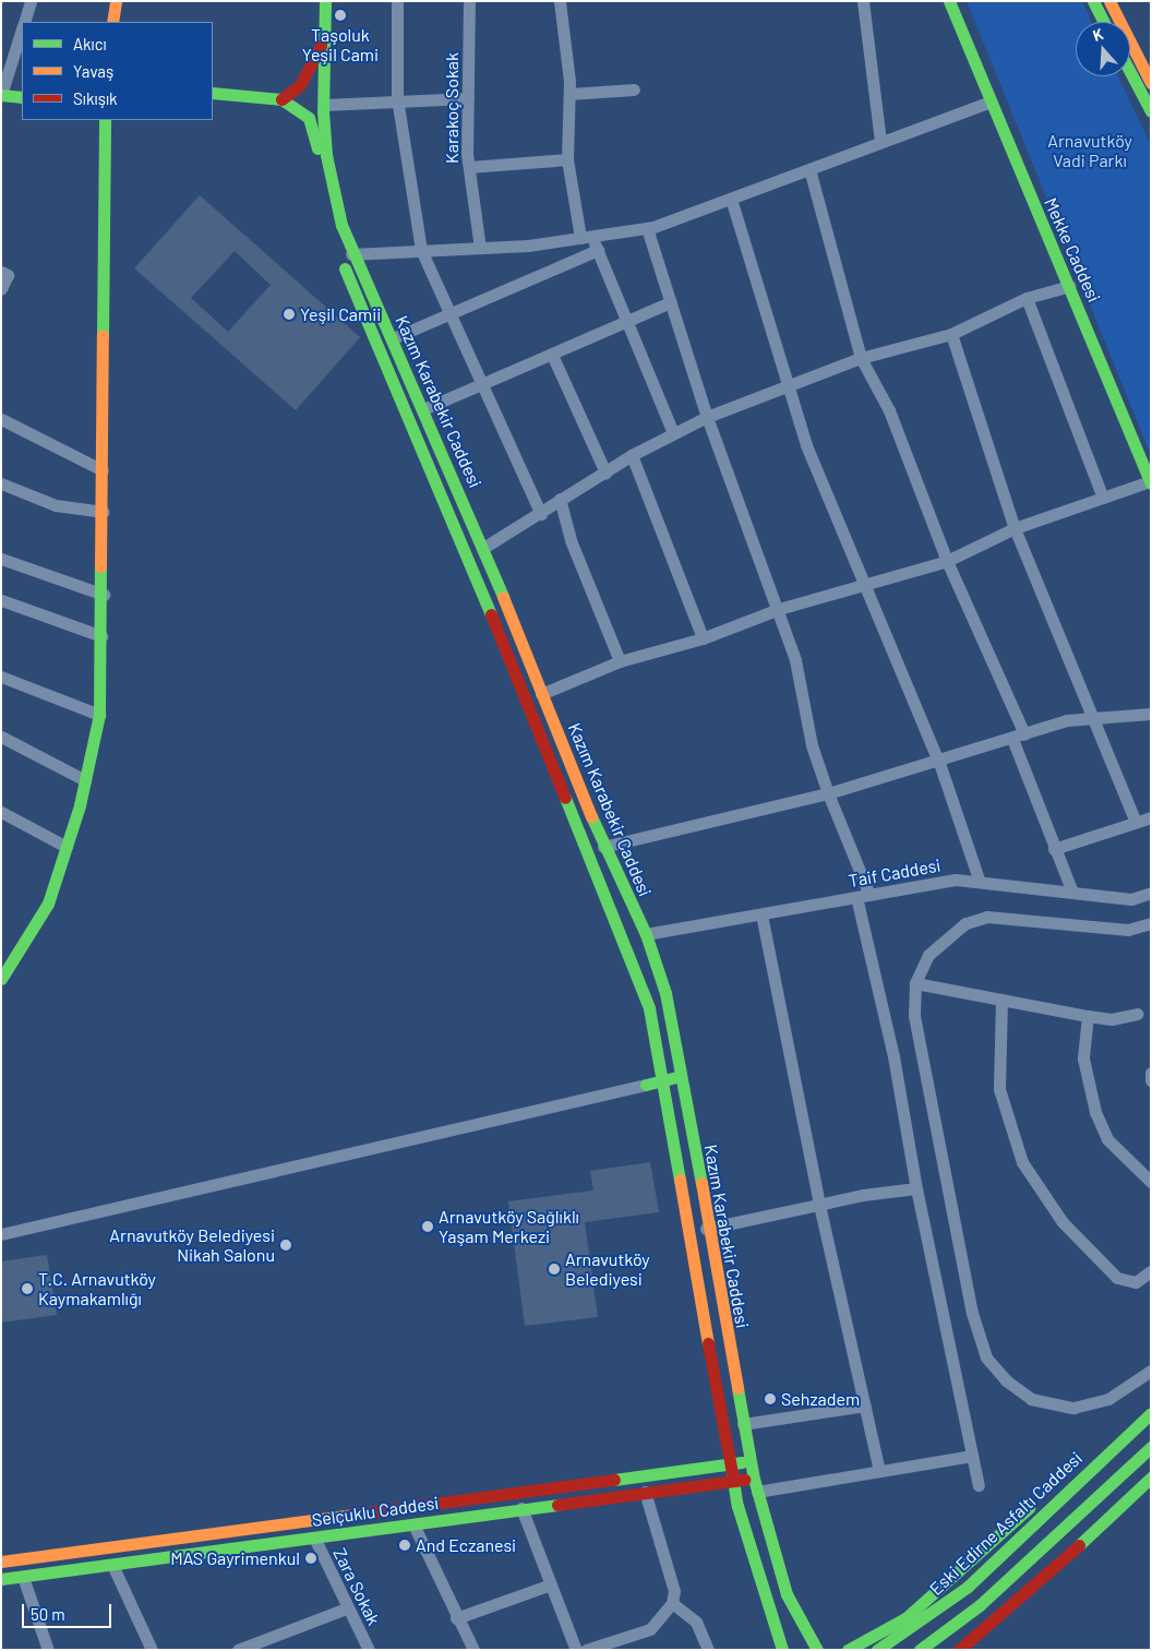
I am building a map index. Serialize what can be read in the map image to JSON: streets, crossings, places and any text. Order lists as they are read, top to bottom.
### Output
{
  "streets": {
    "main road": [
      "Mekke Caddesi",
      "Kazım Karabekir Caddesi",
      "Selçuklu Caddesi",
      "Eski Edirne Asfaltı Caddesi"
    ],
    "street": ["Karakoç Sokak", "Taif Caddesi", "Zara Sokak"]
  },
  "crossings": [
    ["Kazım Karabekir Caddesi", "Taif Caddesi"],
    ["Kazım Karabekir Caddesi", "Selçuklu Caddesi"],
    ["Selçuklu Caddesi", "Zara Sokak"]
  ],
  "parks": ["Arnavutköy Vadi Parkı"],
  "places": [
    "Taşoluk Yeşil Cami",
    "Yeşil Camii",
    "Arnavutköy Sağlıklı Yaşam Merkezi",
    "Arnavutköy Belediyesi Nikah Salonu",
    "Arnavutköy Belediyesi",
    "T.C. Arnavutköy Kaymakamlığı",
    "Sehzadem",
    "And Eczanesi",
    "MAS Gayrimenkul"
  ],
  "legend": ["Akıcı", "Yavaş", "Sıkışık"],
  "scale_bar": "50 m",
  "north": "top"
}
